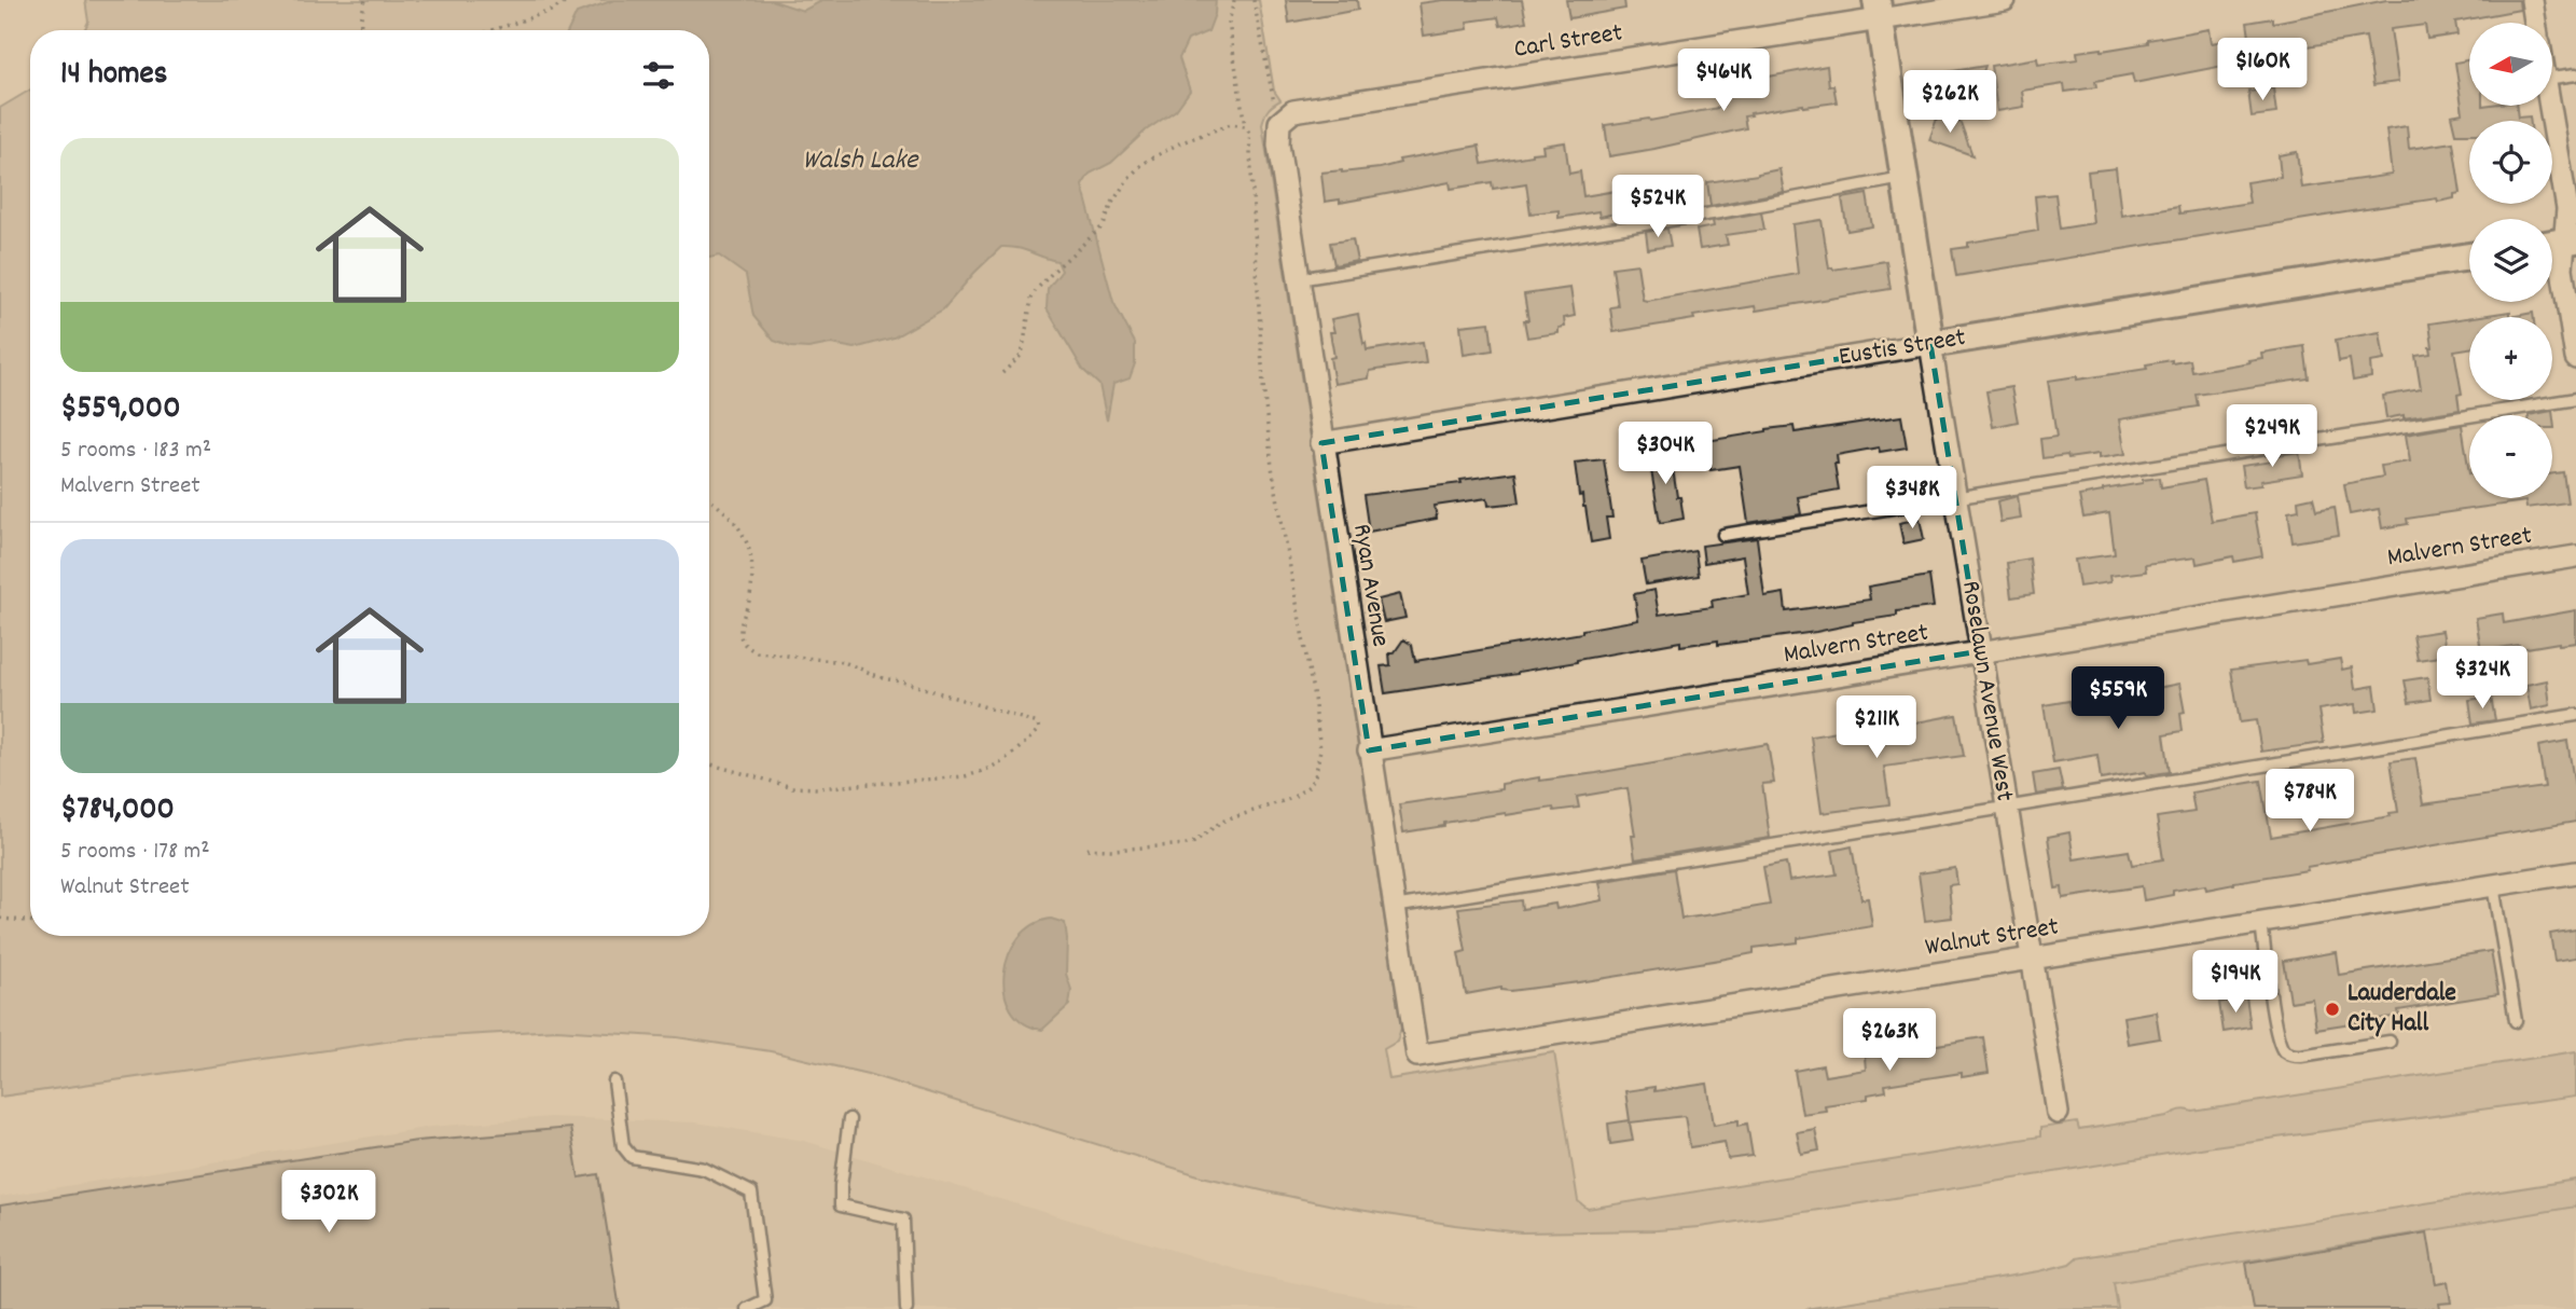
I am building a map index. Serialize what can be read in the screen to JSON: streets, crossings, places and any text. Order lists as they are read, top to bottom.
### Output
{
  "streets": {
    "street": [
      "Carl Street",
      "Eustis Street",
      "Malvern Street",
      "Ryan Avenue",
      "Roselawn Avenue West",
      "Walnut Street"
    ]
  },
  "crossings": [
    ["Carl Street", "Ryan Avenue"],
    ["Carl Street", "Roselawn Avenue West"],
    ["Eustis Street", "Ryan Avenue"],
    ["Eustis Street", "Roselawn Avenue West"],
    ["Malvern Street", "Ryan Avenue"],
    ["Malvern Street", "Roselawn Avenue West"],
    ["Ryan Avenue", "Walnut Street"],
    ["Roselawn Avenue West", "Walnut Street"]
  ],
  "water": ["Walsh Lake"],
  "places": ["Lauderdale City Hall"],
  "north": "left",
  "page": {
    "map_buttons": ["+", "−"],
    "heading": "14 homes",
    "price": [
      "$160K",
      "$464K",
      "$262K",
      "$524K",
      "$249K",
      "$304K",
      "$348K",
      "$324K",
      "$559K",
      "$211K",
      "$784K",
      "$194K",
      "$263K",
      "$302K"
    ],
    "list": [
      {
        "name": "$559,000",
        "note": "5 rooms · 183 m² · Malvern Street"
      },
      {
        "name": "$784,000",
        "note": "5 rooms · 178 m² · Walnut Street"
      }
    ]
  }
}
